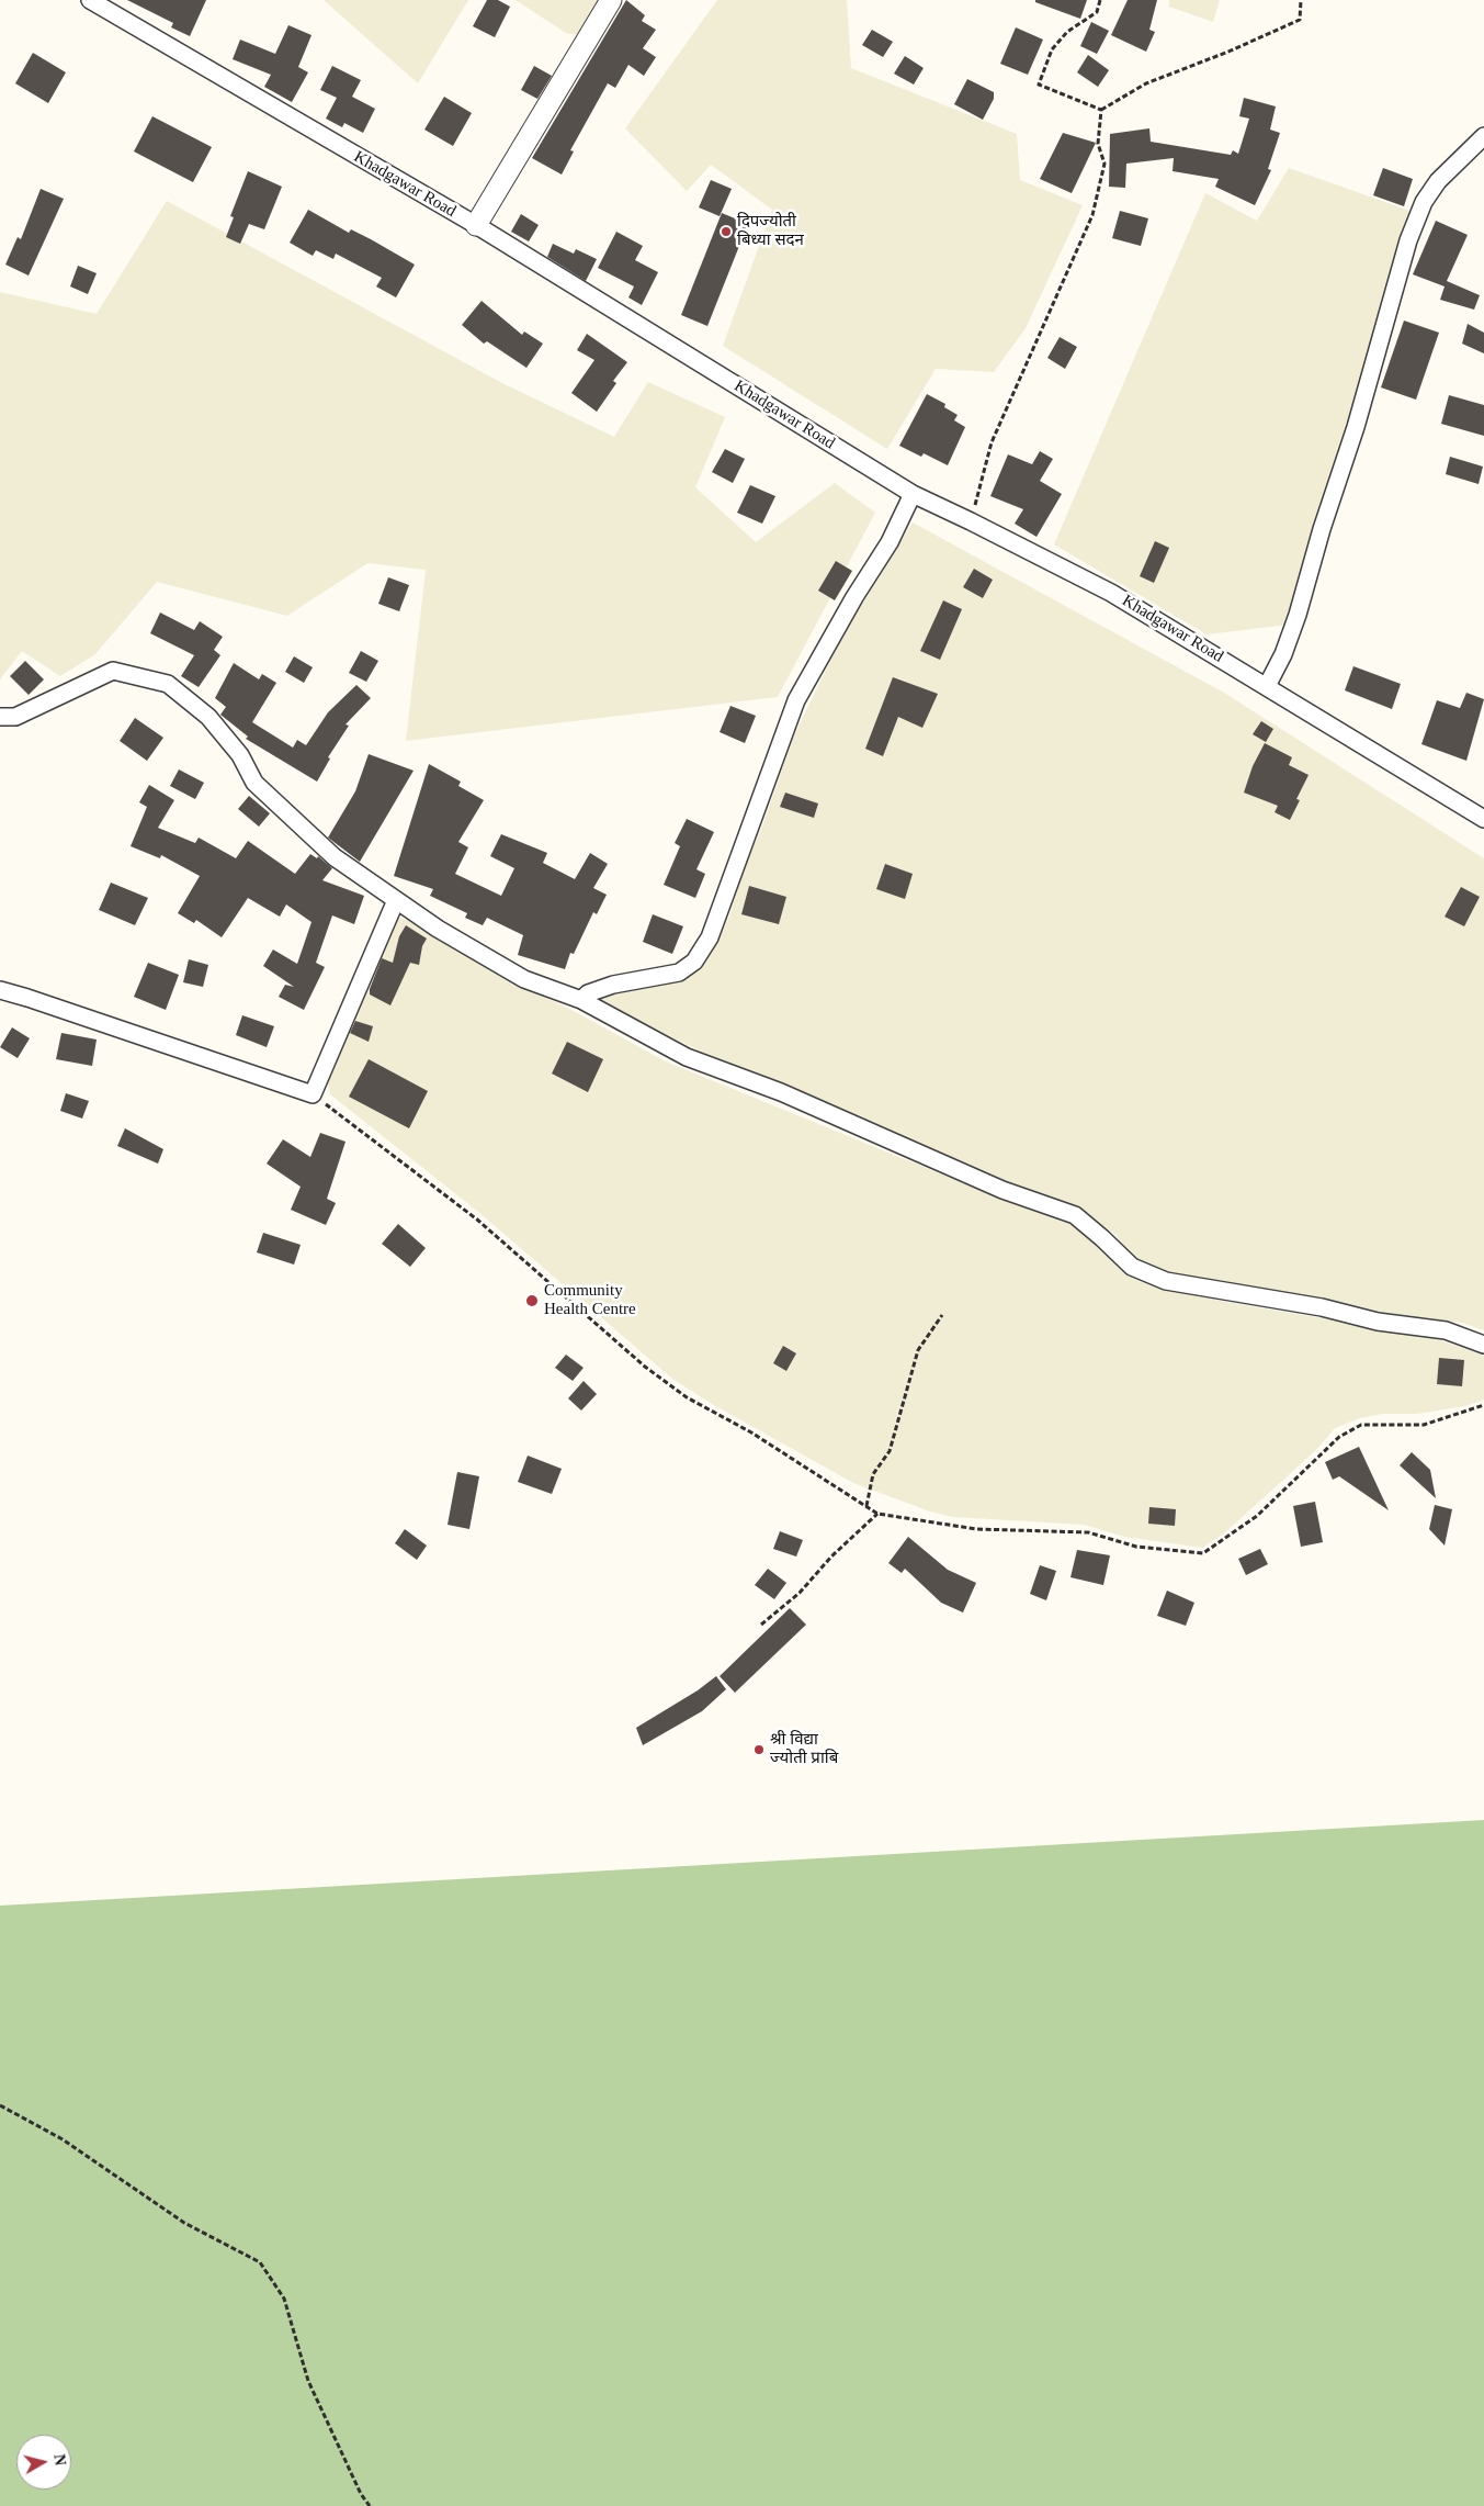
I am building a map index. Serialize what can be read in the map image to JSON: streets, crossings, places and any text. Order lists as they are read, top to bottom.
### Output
{
  "streets": {
    "street": ["Khadgawar Road"]
  },
  "places": ["दिपज्योती बिध्या सदन", "Community Health Centre", "श्री विद्या ज्योती प्राबि"],
  "north": "right"
}
